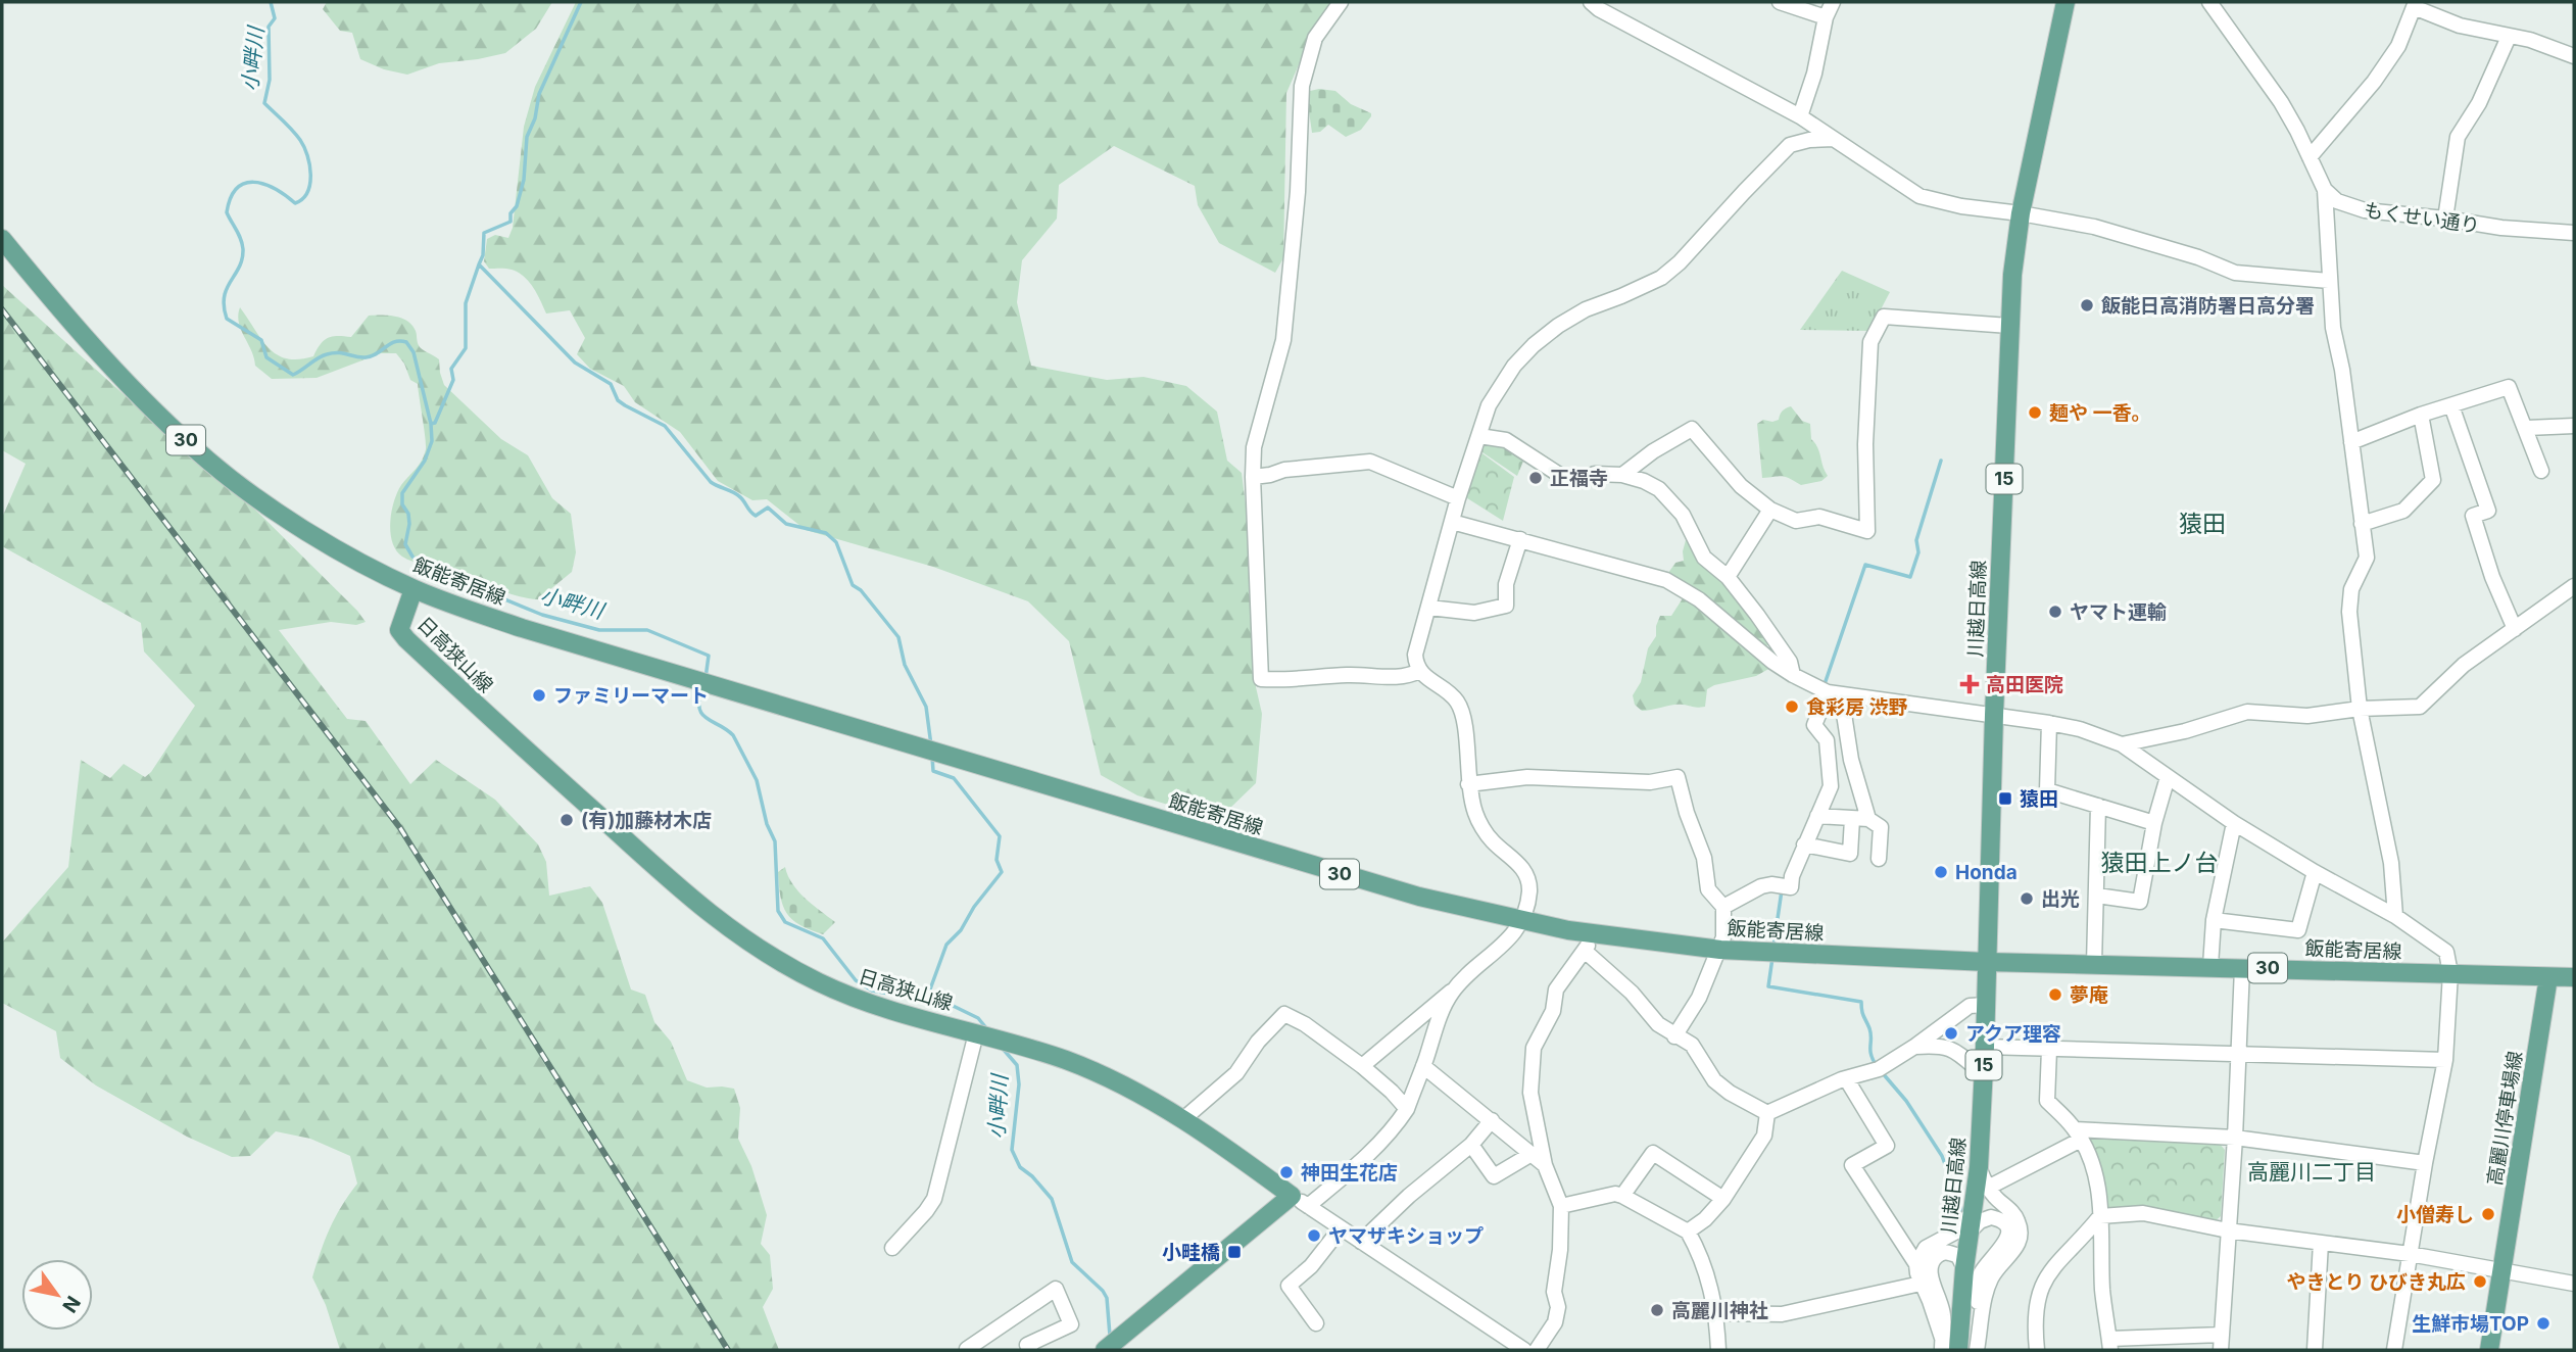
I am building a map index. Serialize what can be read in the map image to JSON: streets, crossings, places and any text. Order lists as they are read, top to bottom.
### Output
{
  "streets": {
    "main road": [
      "30",
      "15",
      "飯能寄居線",
      "川越日高線",
      "日高狭山線",
      "高麗川停車場線"
    ],
    "street": ["もくせい通り"]
  },
  "crossings": [
    ["飯能寄居線", "川越日高線"],
    ["飯能寄居線", "日高狭山線"],
    ["飯能寄居線", "高麗川停車場線"]
  ],
  "districts": ["猿田", "猿田上ノ台", "高麗川二丁目"],
  "water": ["小畔川"],
  "places": {
    "other": [
      "飯能日高消防署日高分署",
      "麺や 一香。",
      "正福寺",
      "ヤマト運輸",
      "ファミリーマート",
      "食彩房 渋野",
      "(有)加藤材木店",
      "Honda",
      "出光",
      "夢庵",
      "アクア理容",
      "神田生花店",
      "小僧寿し",
      "ヤマザキショップ",
      "やきとり ひびき丸広",
      "高麗川神社",
      "生鮮市場TOP"
    ],
    "health": ["高田医院"],
    "transit": ["猿田", "小畦橋"]
  },
  "north": "bottom right"
}
